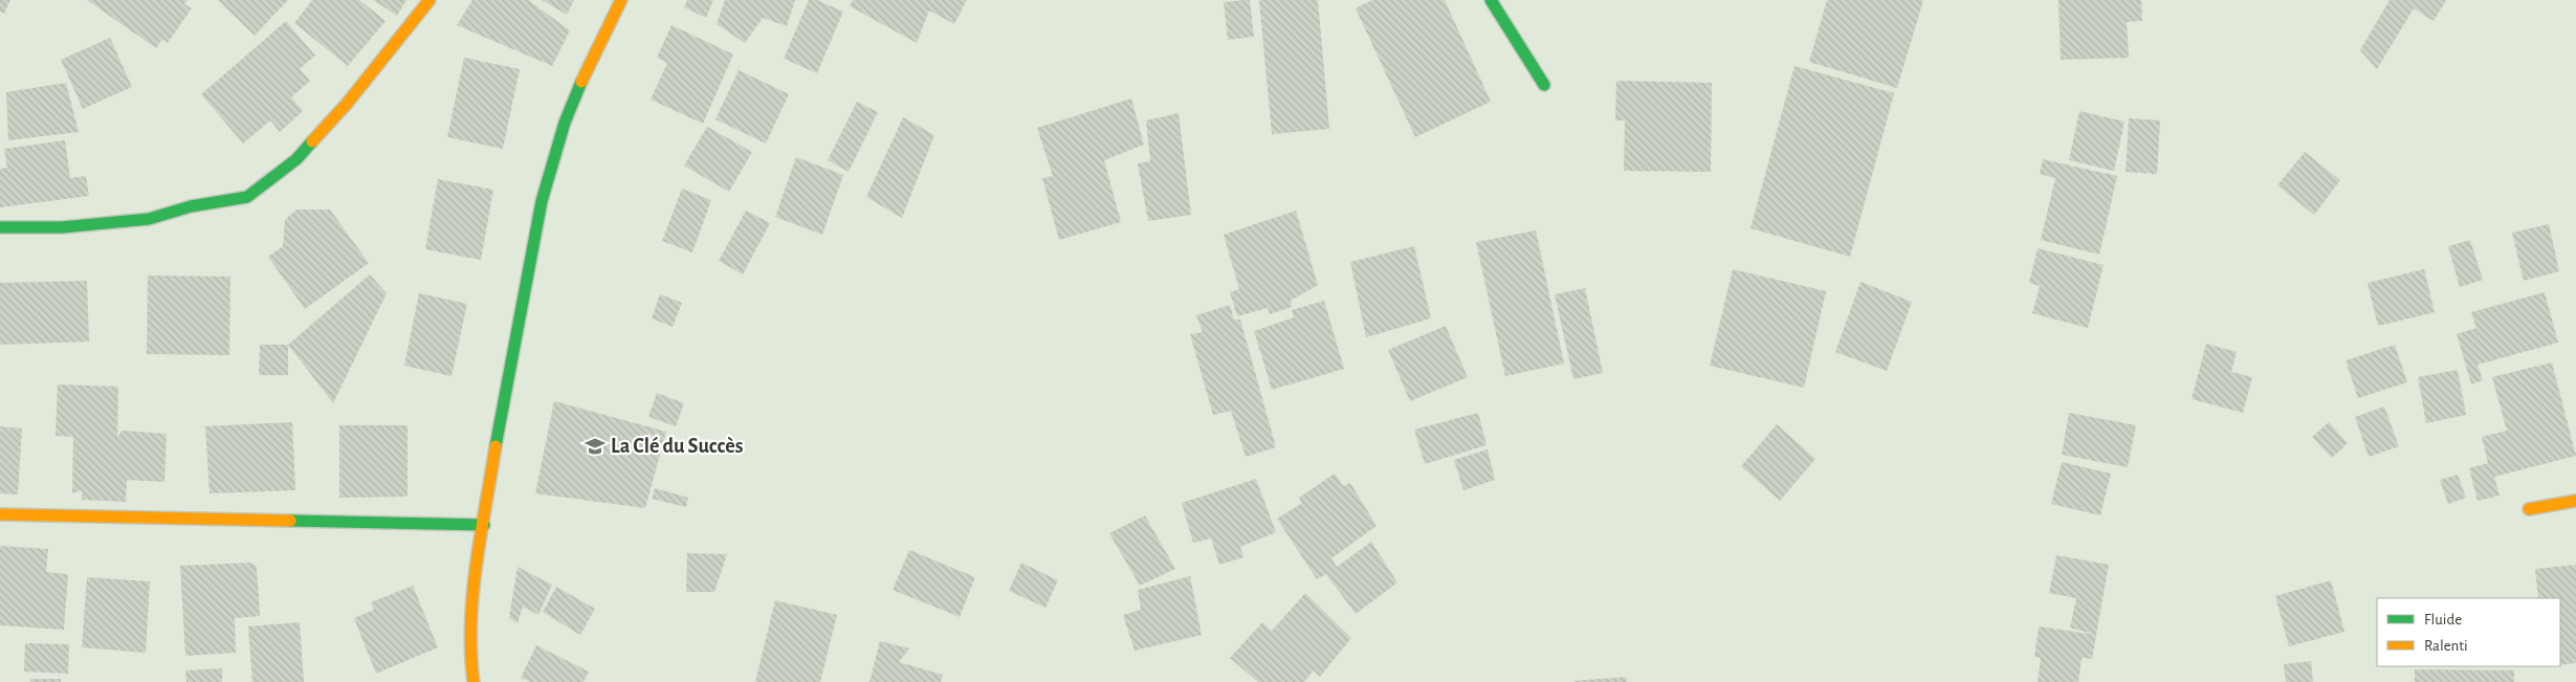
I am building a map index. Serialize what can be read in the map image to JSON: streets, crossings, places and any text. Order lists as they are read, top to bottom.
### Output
{
  "places": {
    "school or university": ["La Clé du Succès"]
  },
  "legend": ["Fluide", "Ralenti"]
}
